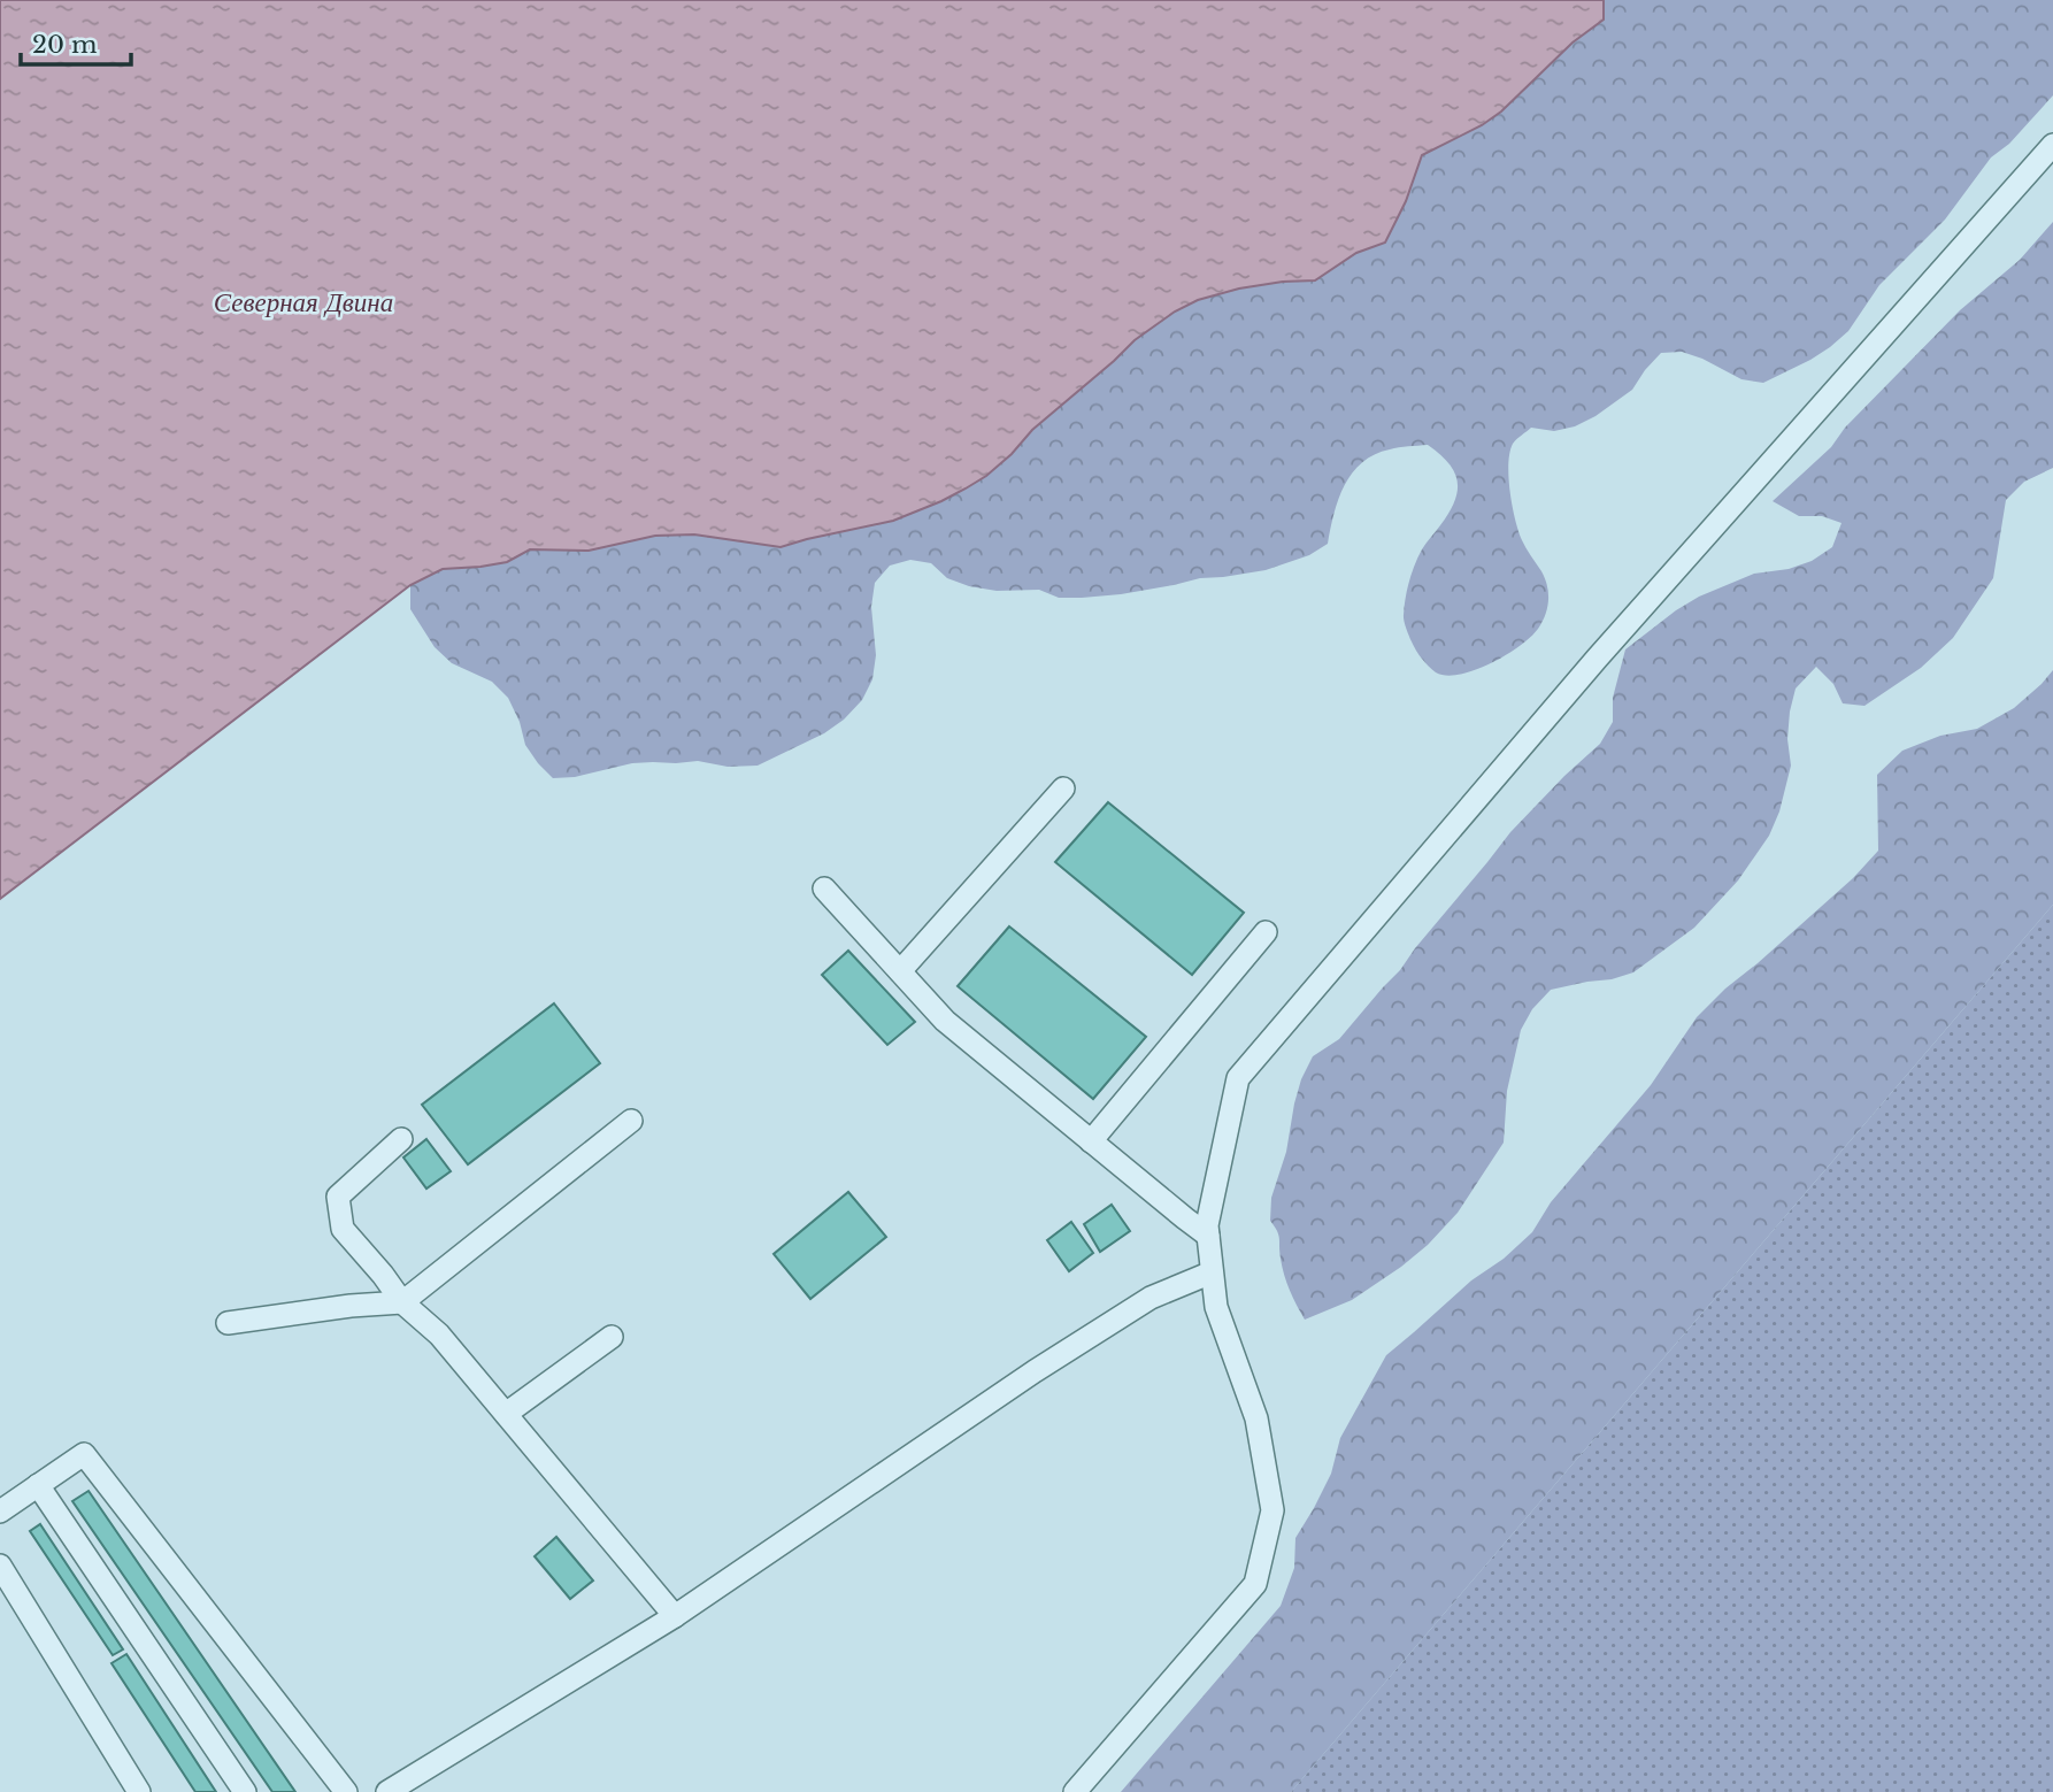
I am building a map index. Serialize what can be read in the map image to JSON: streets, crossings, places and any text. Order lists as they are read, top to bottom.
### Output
{
  "water": ["Северная Двина"],
  "scale_bar": "20 m"
}
